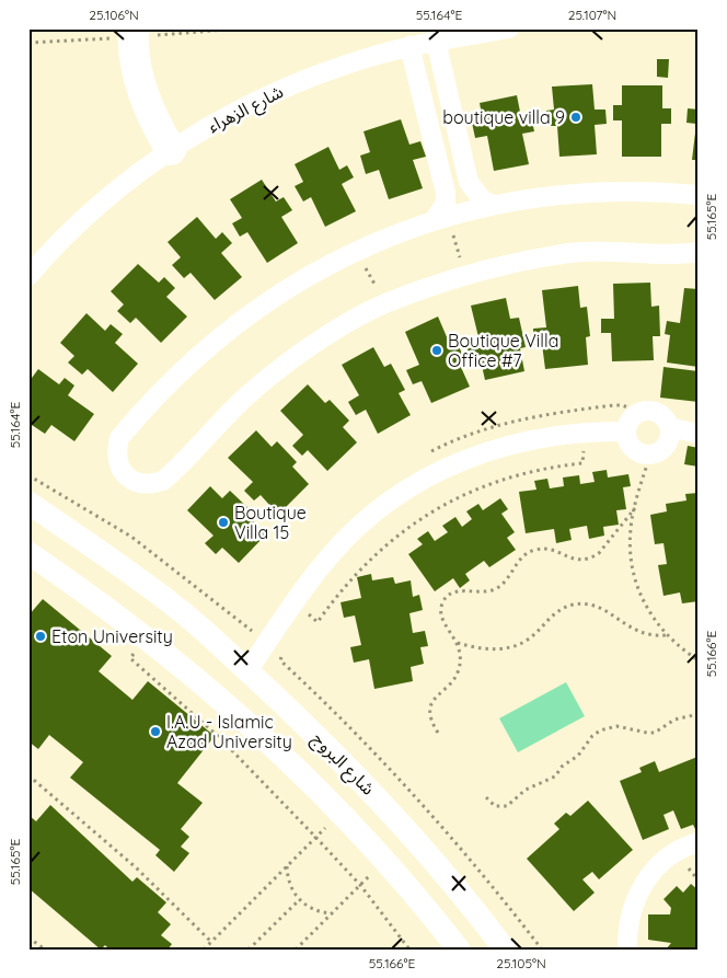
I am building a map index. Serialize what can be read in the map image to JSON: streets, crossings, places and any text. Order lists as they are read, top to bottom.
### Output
{
  "streets": {
    "street": ["شارع الزهراء", "شارع البروج"]
  },
  "places": [
    "boutique villa 9",
    "Boutique Villa Office #7",
    "Boutique Villa 15",
    "Eton University",
    "I.A.U - Islamic Azad University"
  ],
  "coordinates": [
    "25.106°N",
    "55.164°E",
    "25.107°N",
    "55.165°E",
    "55.166°E",
    "25.105°N"
  ]
}
